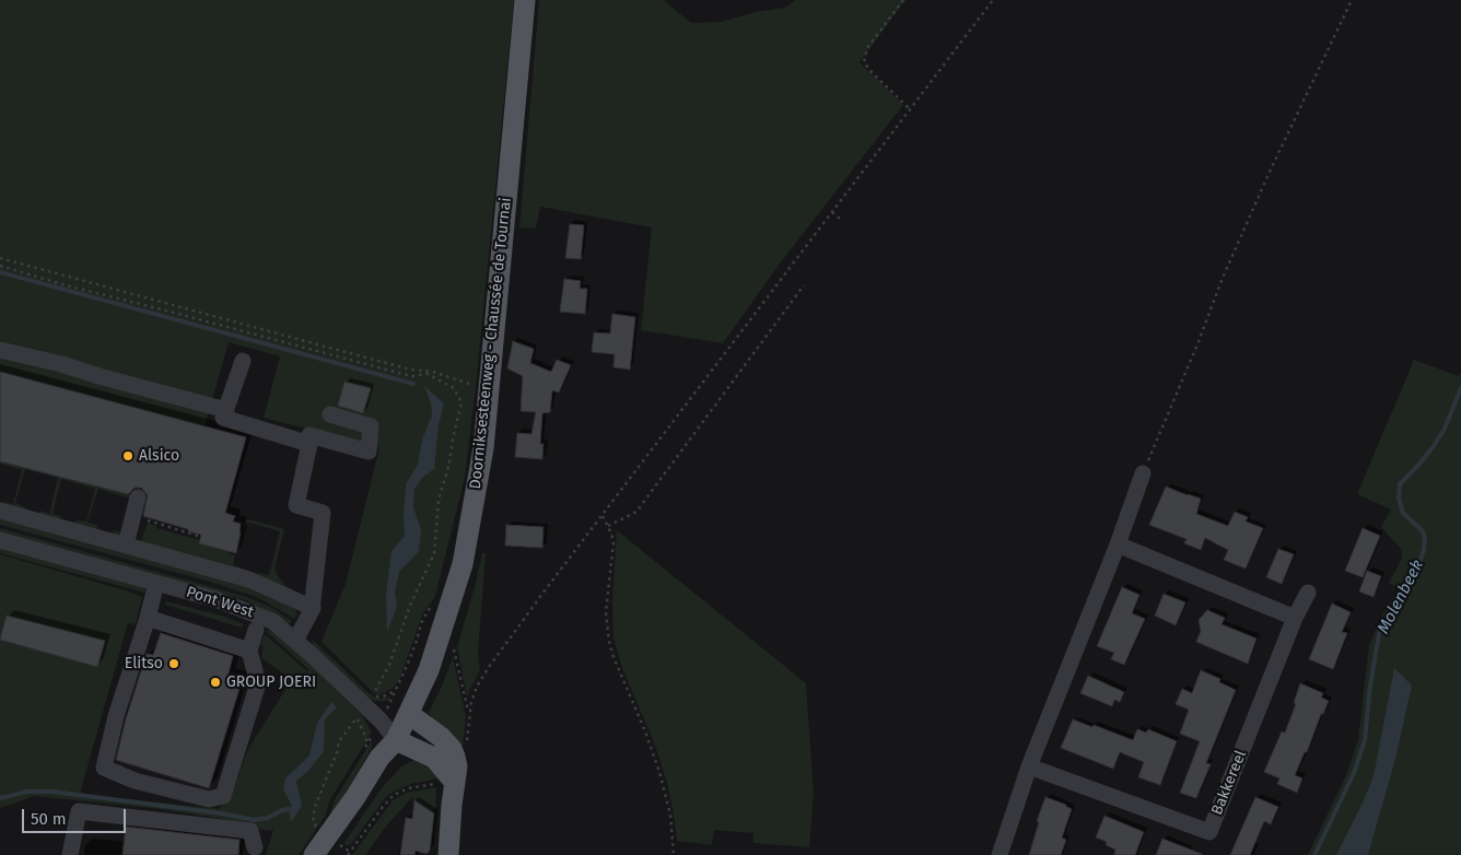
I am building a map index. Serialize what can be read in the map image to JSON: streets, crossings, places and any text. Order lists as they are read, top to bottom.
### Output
{
  "streets": {
    "main road": ["Doorniksesteenweg - Chaussée de Tournai"],
    "street": ["Pont West", "Bakkereel"]
  },
  "crossings": [
    ["Doorniksesteenweg - Chaussée de Tournai", "Pont West"]
  ],
  "water": ["Molenbeek"],
  "places": ["Alsico", "Elitso", "GROUP JOERI"],
  "scale_bar": "50 m"
}
